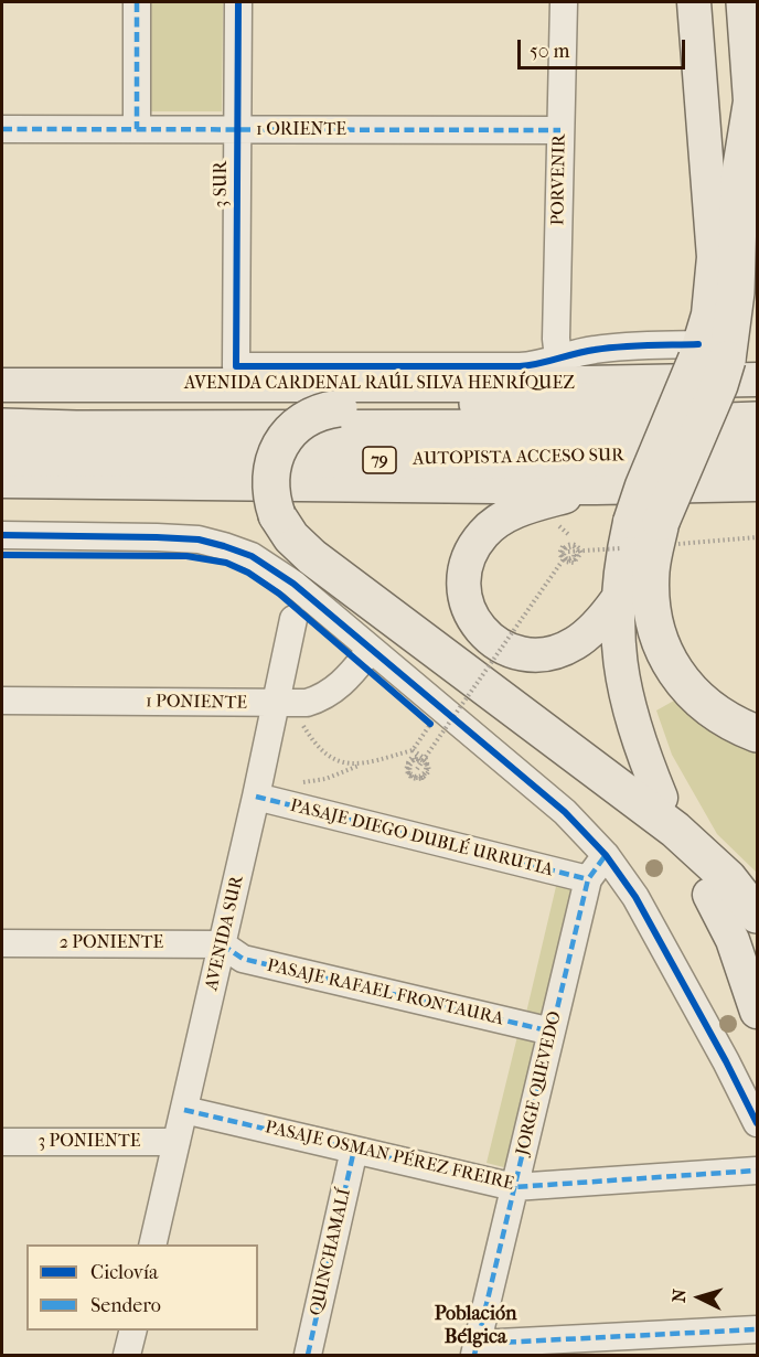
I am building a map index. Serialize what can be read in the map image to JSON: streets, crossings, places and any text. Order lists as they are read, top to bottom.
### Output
{
  "streets": {
    "highway": ["AUTOPISTA ACCESO SUR", "79"],
    "main road": ["AVENIDA CARDENAL RAÚL SILVA HENRÍQUEZ"],
    "street": [
      "1 ORIENTE",
      "PORVENIR",
      "3 SUR",
      "1 PONIENTE",
      "PASAJE DIEGO DUBLÉ URRUTIA",
      "AVENIDA SUR",
      "2 PONIENTE",
      "PASAJE RAFAEL FRONTAURA",
      "JORGE QUEVEDO",
      "3 PONIENTE",
      "PASAJE OSMAN PÉREZ FREIRE",
      "QUINCHAMALÍ"
    ]
  },
  "crossings": [
    ["1 ORIENTE", "PORVENIR"],
    ["1 ORIENTE", "3 SUR"],
    ["PORVENIR", "AVENIDA CARDENAL RAÚL SILVA HENRÍQUEZ"],
    ["3 SUR", "AVENIDA CARDENAL RAÚL SILVA HENRÍQUEZ"],
    ["1 PONIENTE", "AVENIDA SUR"],
    ["PASAJE DIEGO DUBLÉ URRUTIA", "AVENIDA SUR"],
    ["PASAJE DIEGO DUBLÉ URRUTIA", "JORGE QUEVEDO"],
    ["AVENIDA SUR", "2 PONIENTE"],
    ["AVENIDA SUR", "PASAJE RAFAEL FRONTAURA"],
    ["AVENIDA SUR", "3 PONIENTE"],
    ["AVENIDA SUR", "PASAJE OSMAN PÉREZ FREIRE"],
    ["2 PONIENTE", "PASAJE RAFAEL FRONTAURA"],
    ["PASAJE RAFAEL FRONTAURA", "JORGE QUEVEDO"],
    ["JORGE QUEVEDO", "PASAJE OSMAN PÉREZ FREIRE"],
    ["PASAJE OSMAN PÉREZ FREIRE", "QUINCHAMALÍ"]
  ],
  "districts": ["Población Bélgica"],
  "legend": ["Ciclovía", "Sendero"],
  "scale_bar": "50 m",
  "north": "left"
}
